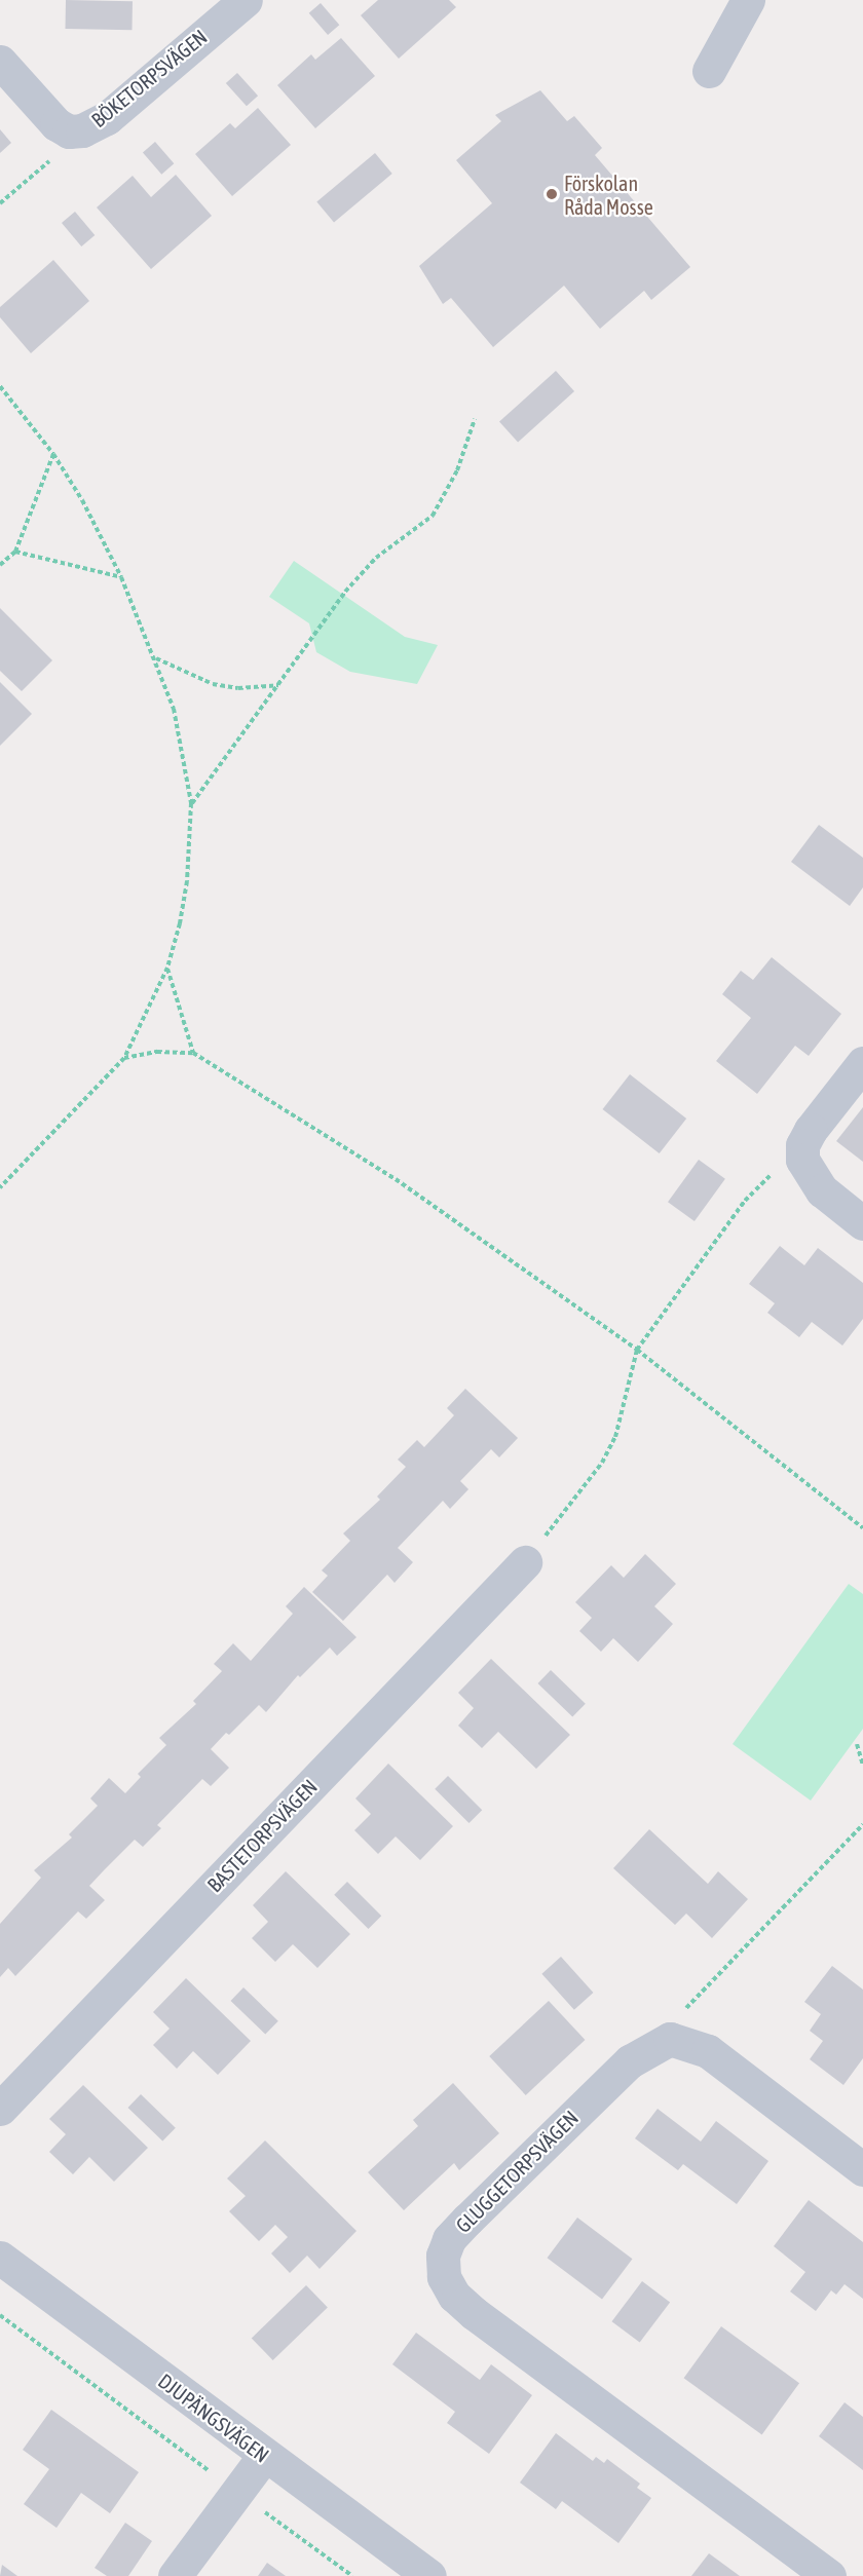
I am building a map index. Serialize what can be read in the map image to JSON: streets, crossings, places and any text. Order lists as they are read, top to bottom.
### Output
{
  "streets": {
    "street": [
      "BÖKETORPSVÄGEN",
      "BASTETORPSVÄGEN",
      "GLUGGETORPSVÄGEN",
      "DJUPÄNGSVÄGEN"
    ]
  },
  "places": ["Förskolan Råda Mosse"]
}
